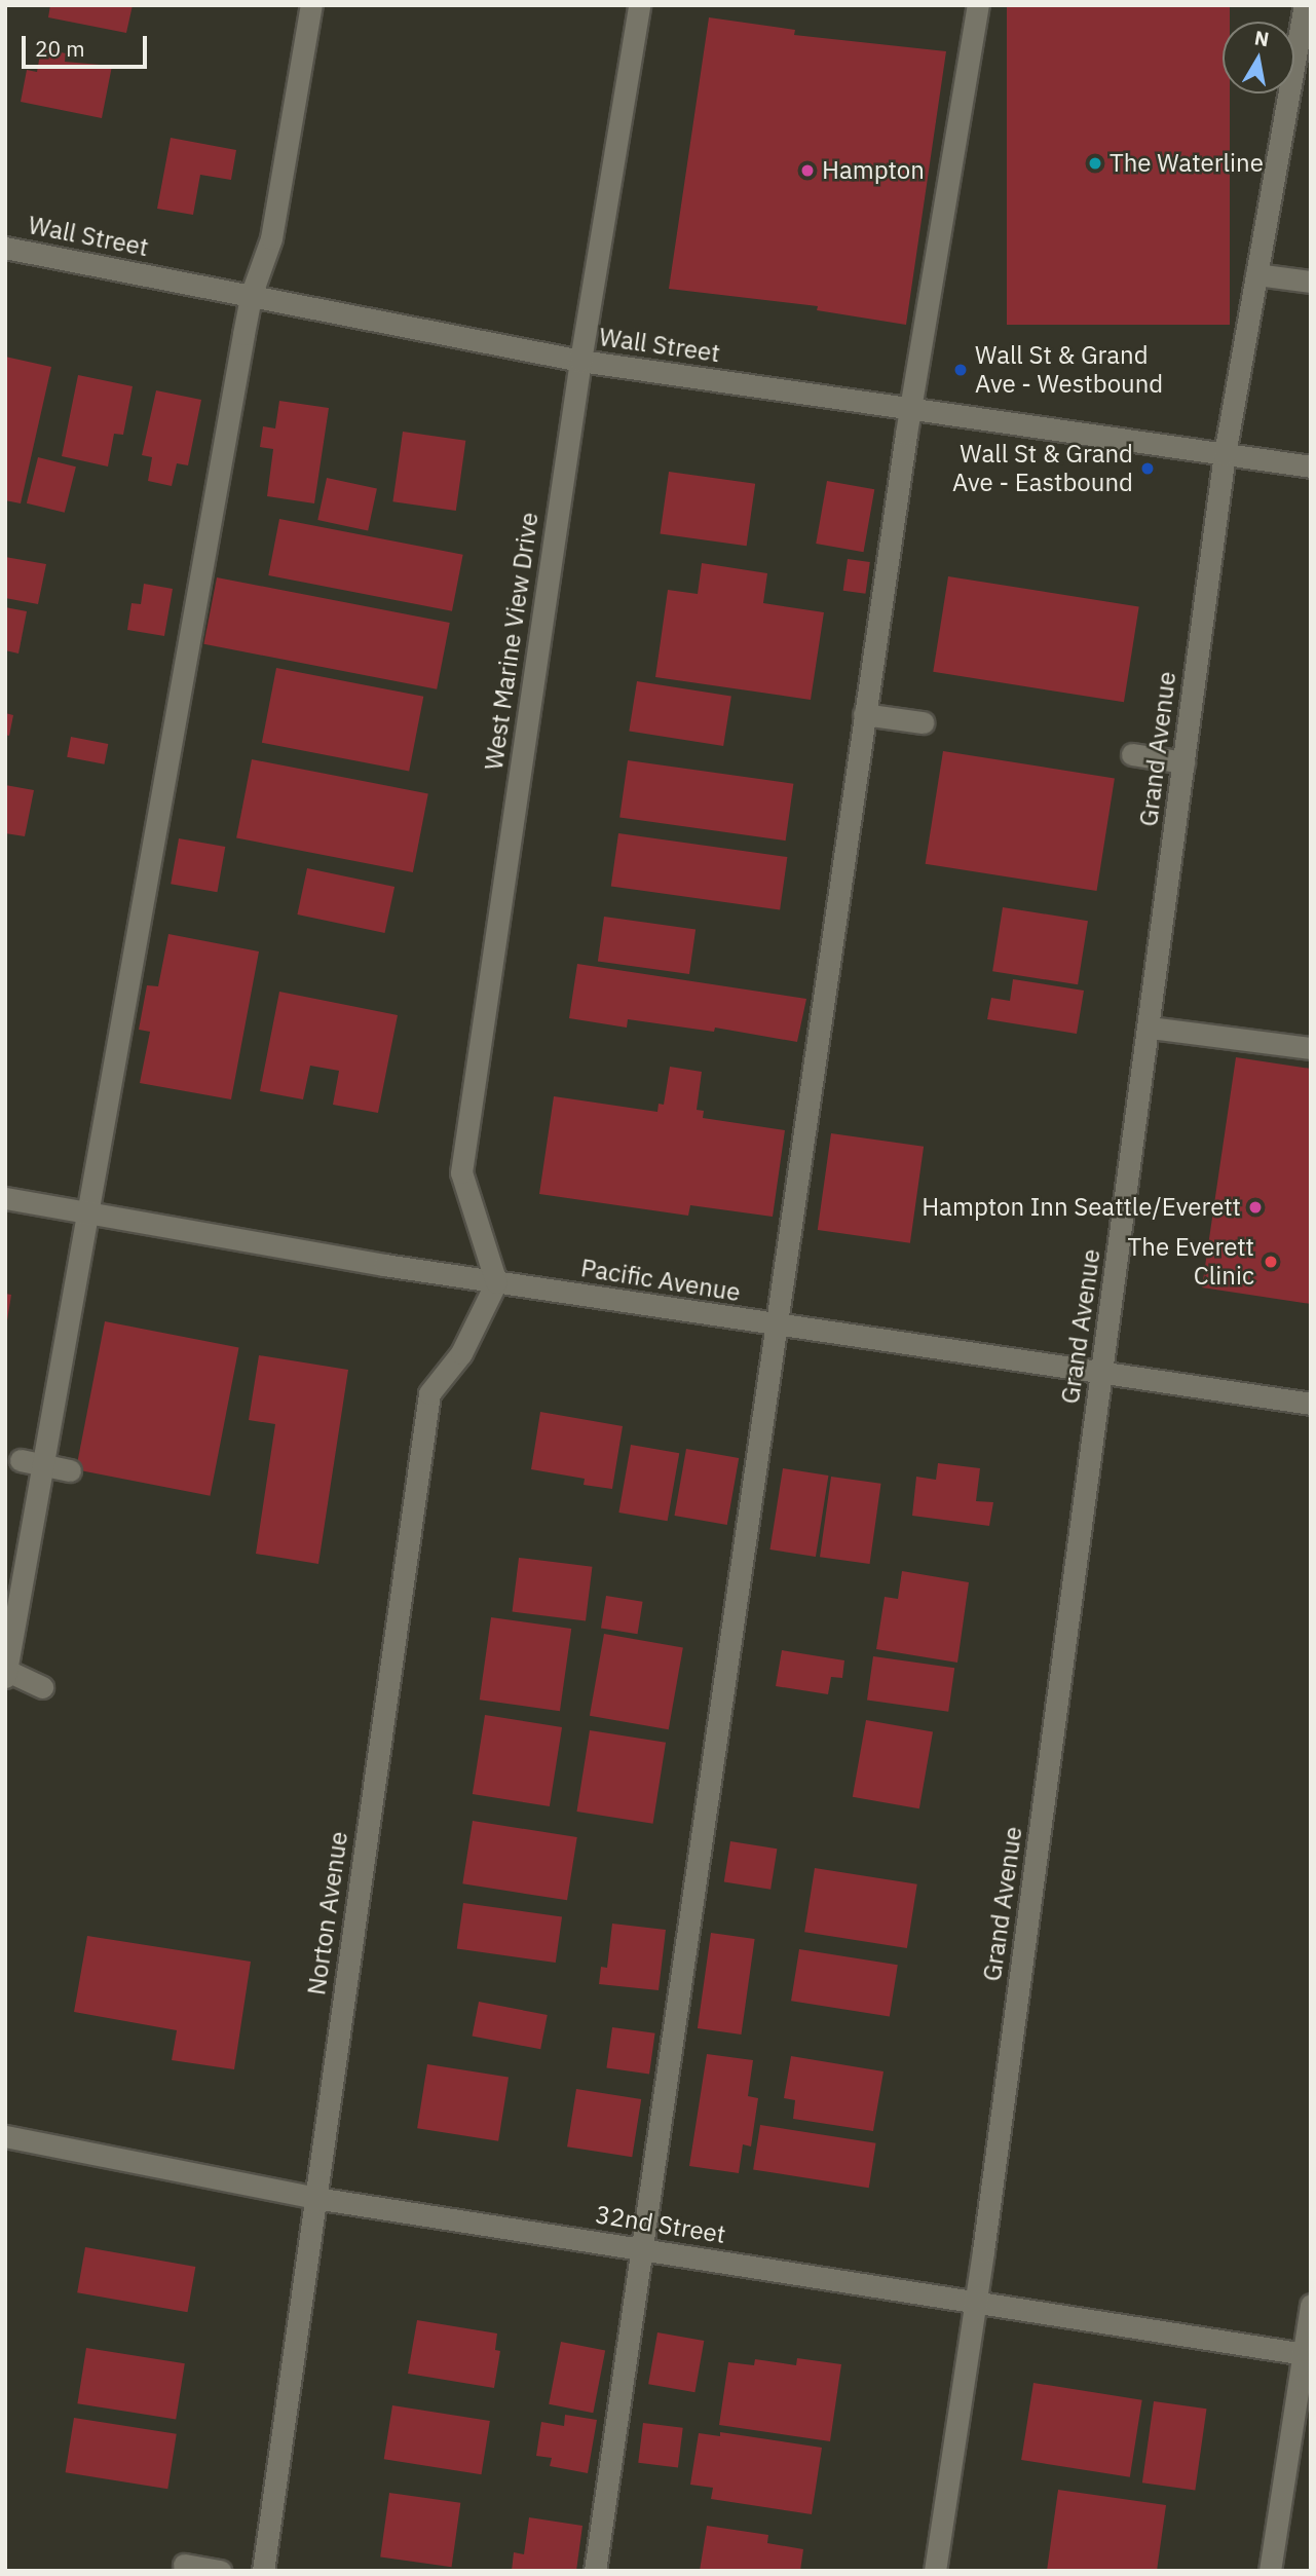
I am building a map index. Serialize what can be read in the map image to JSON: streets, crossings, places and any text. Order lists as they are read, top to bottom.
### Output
{
  "streets": {
    "street": [
      "Wall Street",
      "West Marine View Drive",
      "Grand Avenue",
      "Pacific Avenue",
      "Norton Avenue",
      "32nd Street"
    ]
  },
  "crossings": [
    ["Wall Street", "West Marine View Drive"],
    ["Wall Street", "Grand Avenue"],
    ["West Marine View Drive", "Pacific Avenue"],
    ["West Marine View Drive", "Norton Avenue"],
    ["Grand Avenue", "Pacific Avenue"],
    ["Grand Avenue", "32nd Street"],
    ["Pacific Avenue", "Norton Avenue"],
    ["Norton Avenue", "32nd Street"]
  ],
  "places": [
    "The Waterline",
    "Hampton",
    "Wall St & Grand Ave - Westbound",
    "Wall St & Grand Ave - Eastbound",
    "Hampton Inn Seattle/Everett",
    "The Everett Clinic"
  ],
  "scale_bar": "20 m",
  "north": "top"
}
